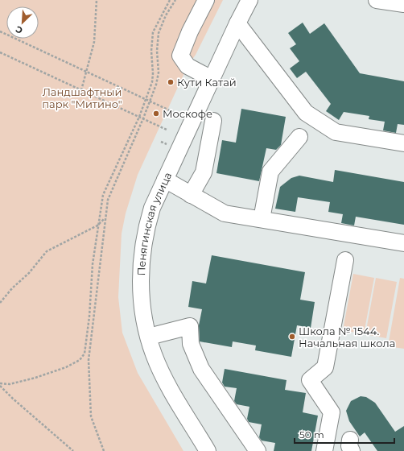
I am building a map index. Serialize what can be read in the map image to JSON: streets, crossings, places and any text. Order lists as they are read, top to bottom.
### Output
{
  "streets": {
    "street": ["Пенягинская улица"]
  },
  "parks": ["Ландшафтный парк \"Митино\""],
  "places": ["Кути Катай", "Москофе", "Школа № 1544. Начальная школа"],
  "scale_bar": "50 m",
  "north": "bottom left"
}
